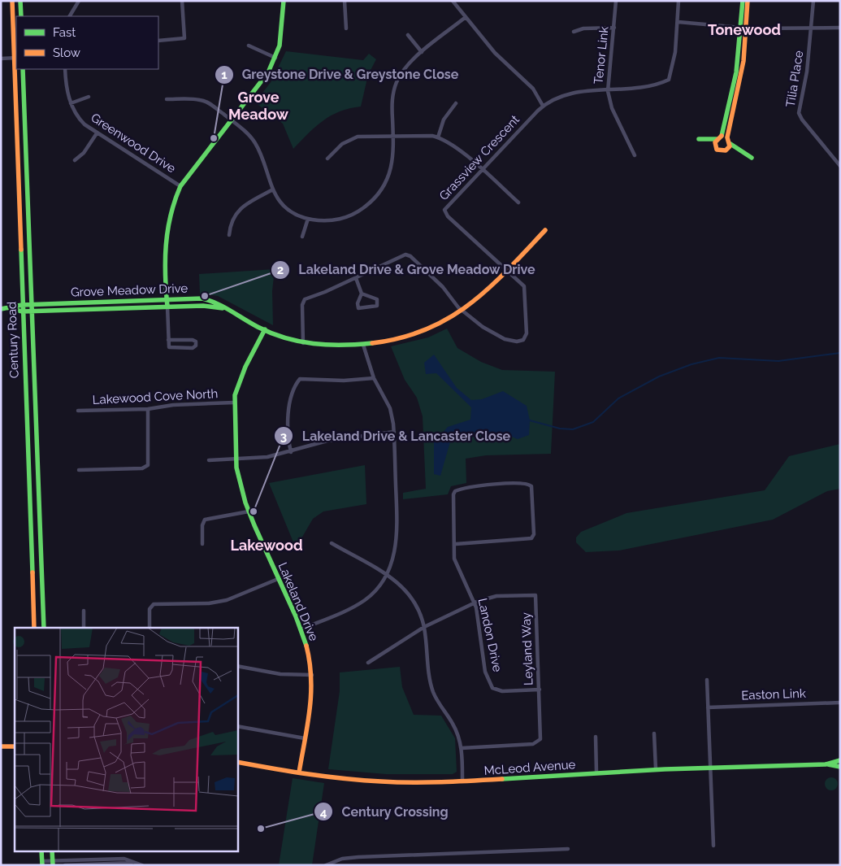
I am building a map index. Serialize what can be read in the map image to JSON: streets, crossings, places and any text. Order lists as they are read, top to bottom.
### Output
{
  "streets": {
    "street": [
      "Tenor Link",
      "Tilia Place",
      "Greenwood Drive",
      "Grassview Crescent",
      "Grove Meadow Drive",
      "Century Road",
      "Lakewood Cove North",
      "Lakeland Drive",
      "Landon Drive",
      "Leyland Way",
      "Easton Link",
      "McLeod Avenue"
    ]
  },
  "crossings": [
    ["Tenor Link", "Grassview Crescent"],
    ["Grassview Crescent", "Grove Meadow Drive"],
    ["Grove Meadow Drive", "Century Road"],
    ["Grove Meadow Drive", "Lakeland Drive"],
    ["Lakewood Cove North", "Lakeland Drive"],
    ["Lakeland Drive", "McLeod Avenue"],
    ["Landon Drive", "Leyland Way"]
  ],
  "districts": ["Tonewood", "Grove Meadow", "Lakewood"],
  "places": [
    "Greystone Drive & Greystone Close",
    "Lakeland Drive & Grove Meadow Drive",
    "Lakeland Drive & Lancaster Close",
    "Century Crossing"
  ],
  "legend": ["Fast", "Slow"]
}
